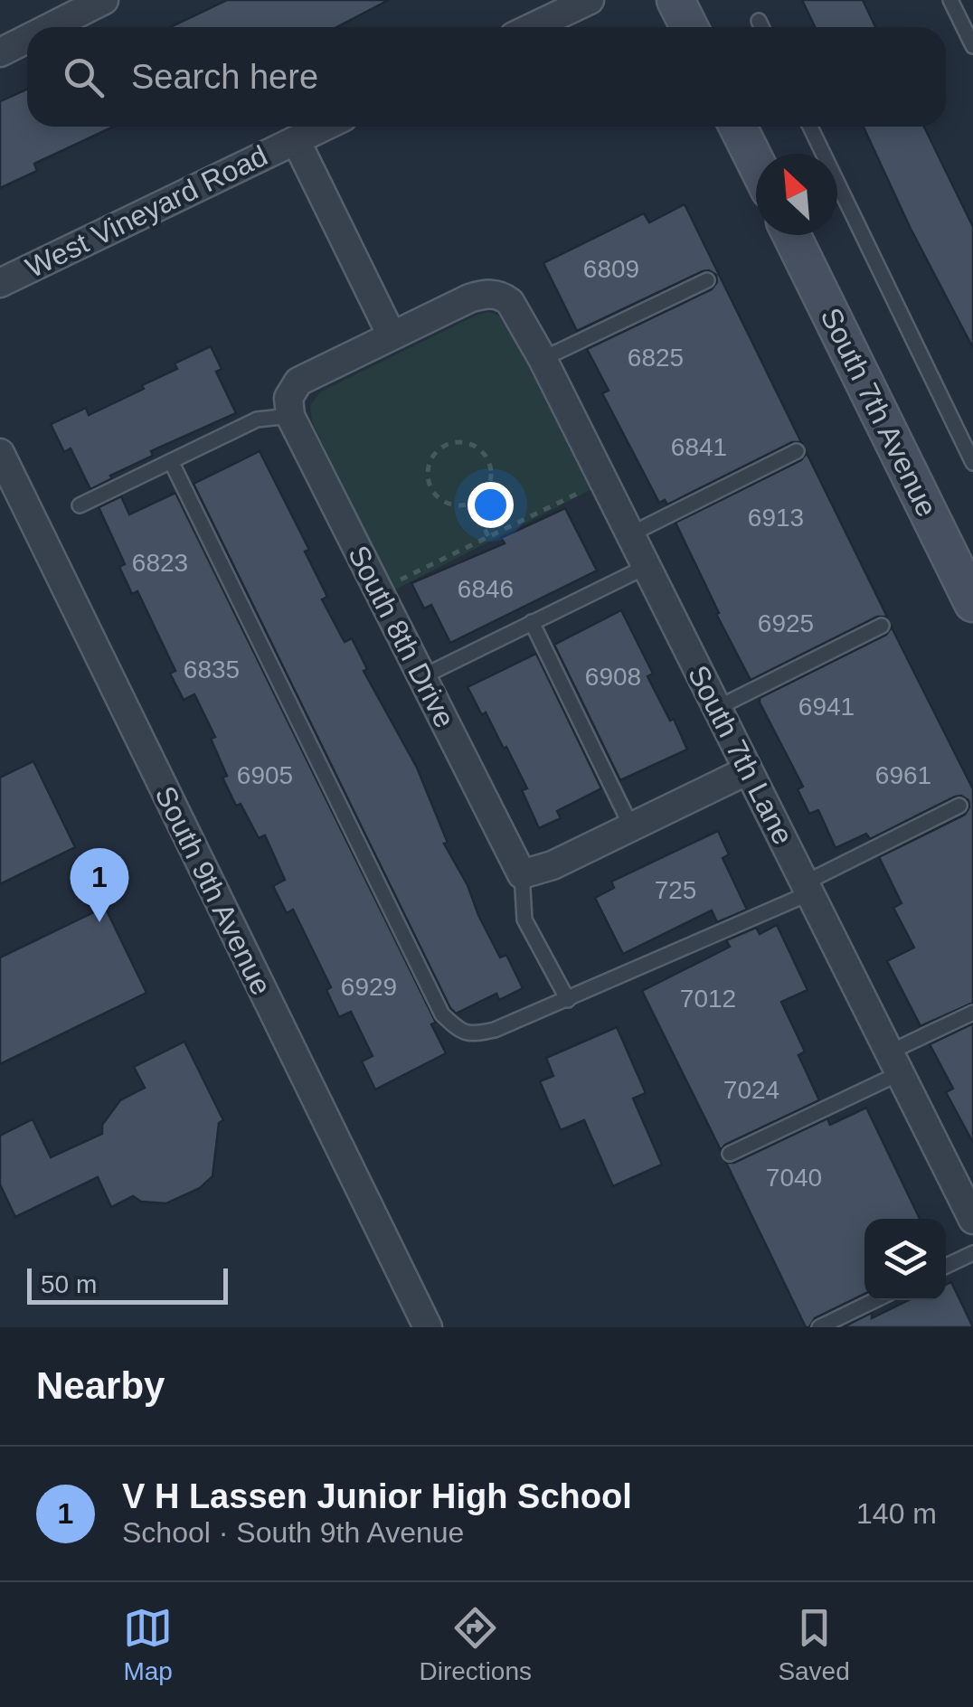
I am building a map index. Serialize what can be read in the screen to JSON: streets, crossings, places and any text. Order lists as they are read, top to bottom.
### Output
{
  "streets": {
    "main road": ["South 7th Avenue"],
    "street": [
      "West Vineyard Road",
      "South 8th Drive",
      "South 7th Lane",
      "South 9th Avenue"
    ]
  },
  "house_numbers": [
    "6809",
    "6825",
    "6841",
    "6913",
    "6823",
    "6846",
    "6925",
    "6835",
    "6908",
    "6941",
    "6905",
    "6961",
    "725",
    "6929",
    "7012",
    "7024",
    "7040"
  ],
  "scale_bar": "50 m",
  "north": "top left",
  "page": {
    "search": "Search here",
    "pins": "1",
    "scale": "50 m",
    "heading": "Nearby",
    "list": [
      {
        "mark": "1",
        "name": "V H Lassen Junior High School",
        "note": "School · South 9th Avenue",
        "value": "140 m"
      }
    ],
    "nav": ["Map", "Directions", "Saved"]
  }
}
